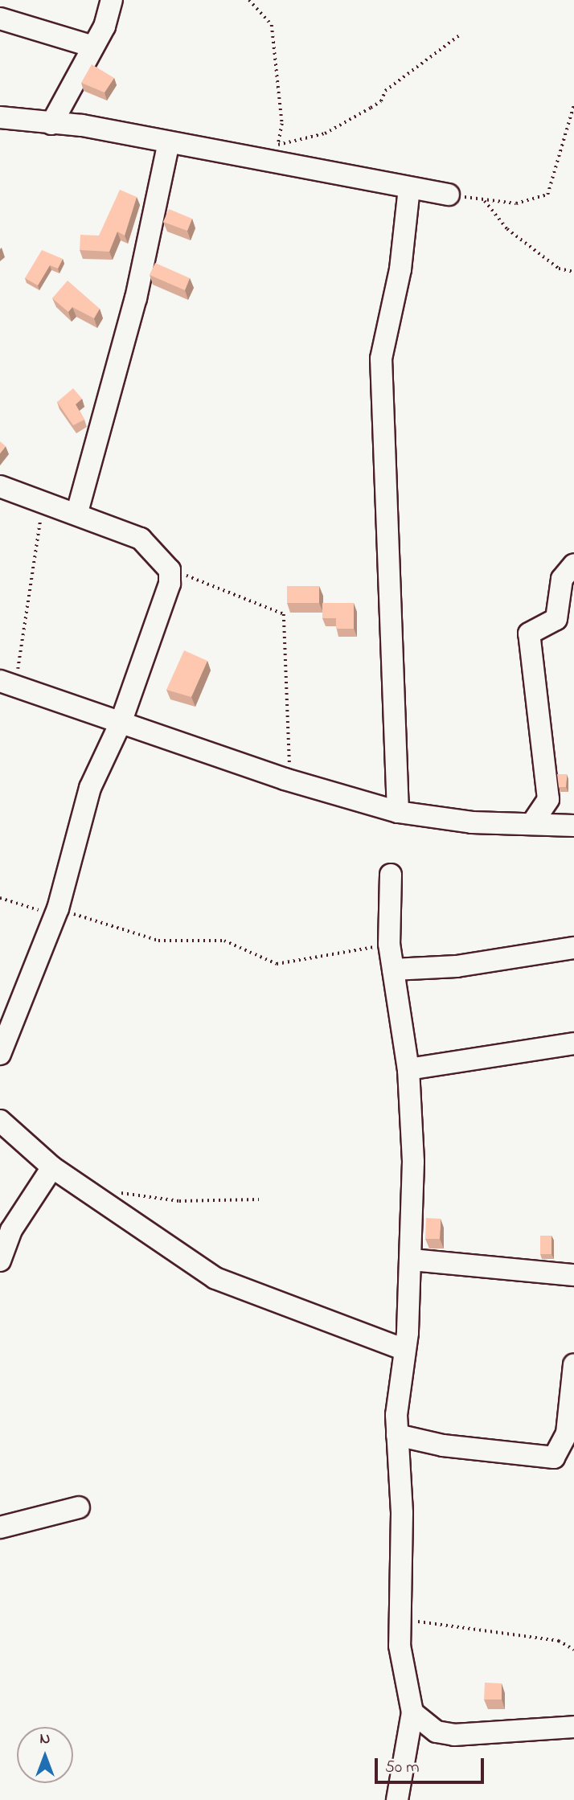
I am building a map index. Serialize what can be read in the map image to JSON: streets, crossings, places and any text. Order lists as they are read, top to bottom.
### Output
{
  "scale_bar": "50 m",
  "north": "top"
}
